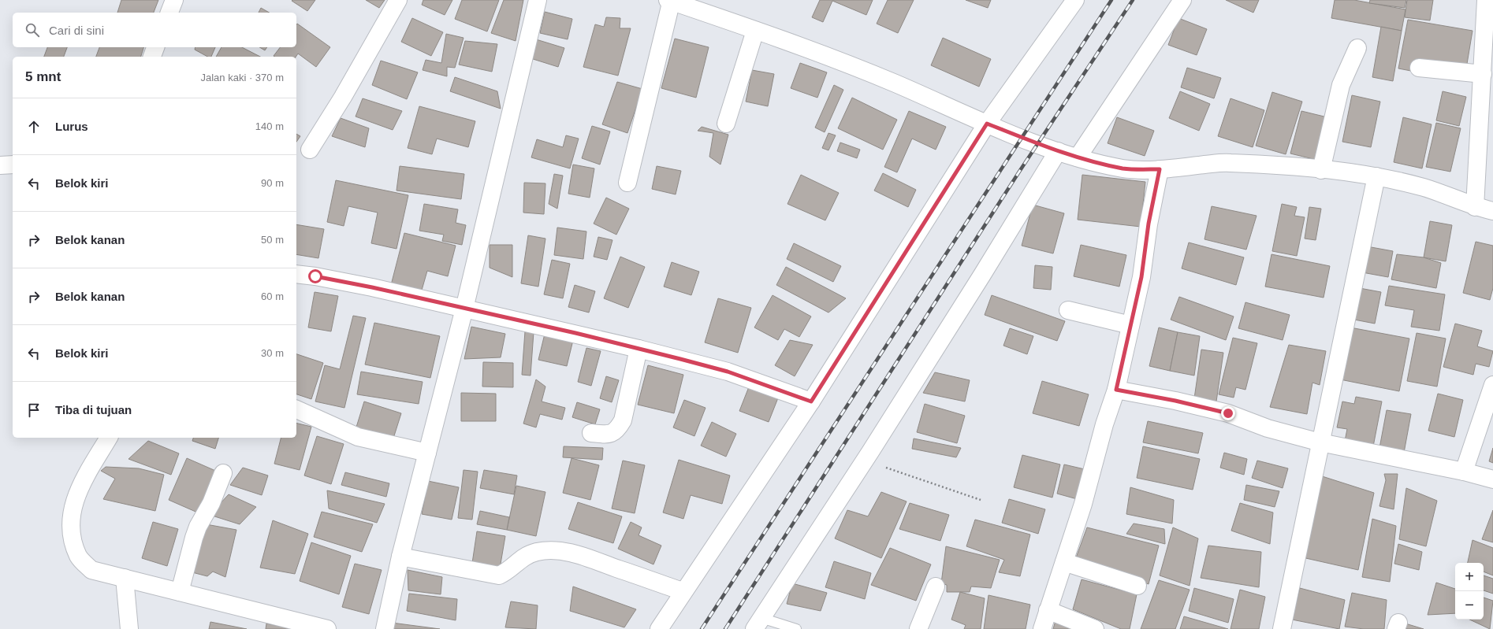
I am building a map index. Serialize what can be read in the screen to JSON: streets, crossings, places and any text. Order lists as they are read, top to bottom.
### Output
{
  "page": {
    "search": "Cari di sini",
    "heading": ["5 mnt", "Jalan kaki · 370 m"],
    "list": [
      ["Lurus", "140 m"],
      ["Belok kiri", "90 m"],
      ["Belok kanan", "50 m"],
      ["Belok kanan", "60 m"],
      ["Belok kiri", "30 m"],
      "Tiba di tujuan"
    ],
    "map_buttons": ["+", "−"]
  }
}
